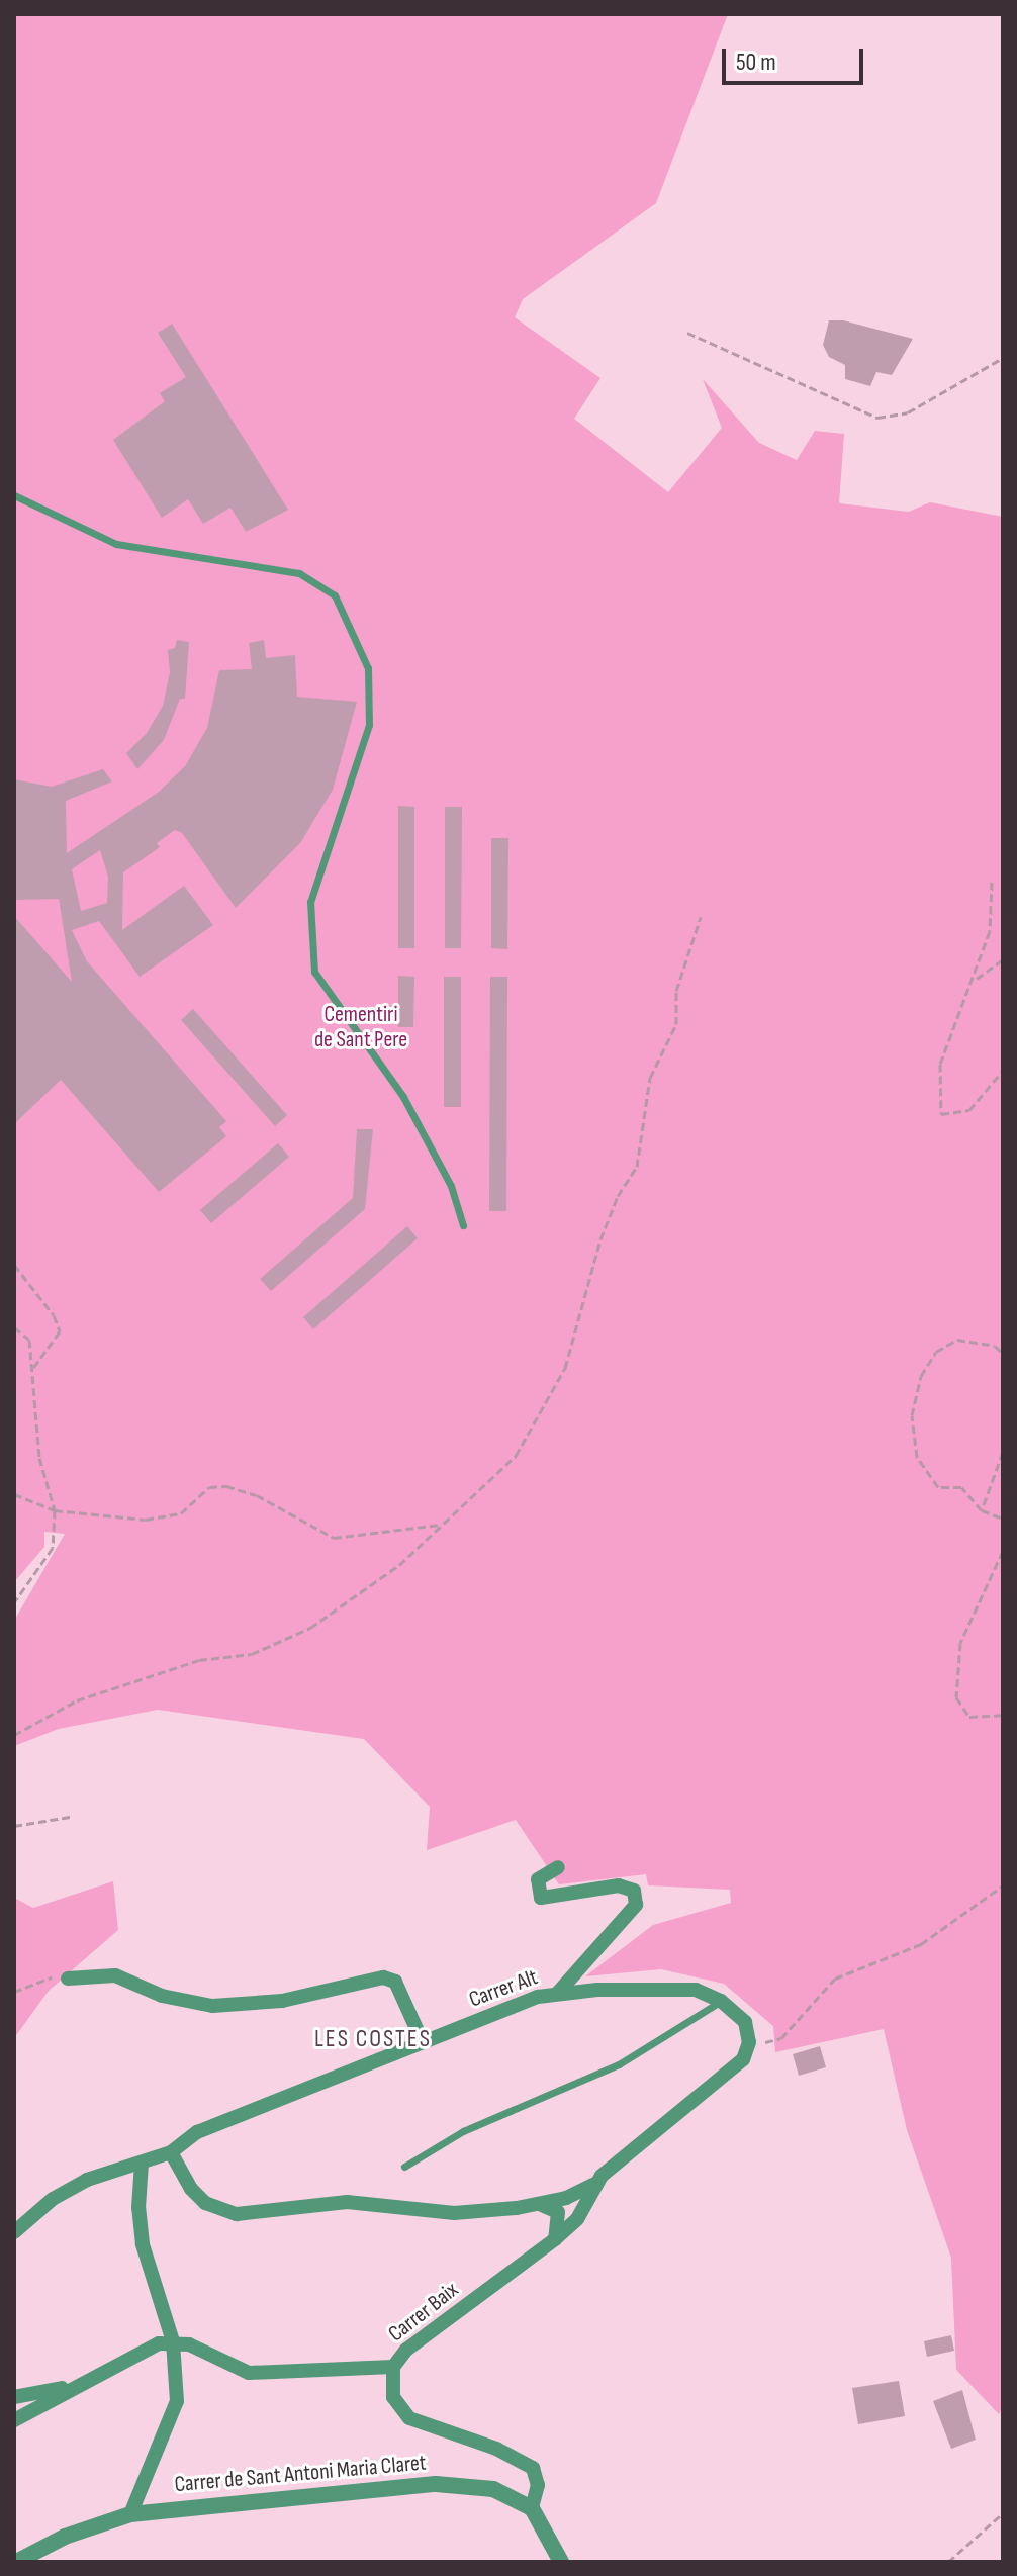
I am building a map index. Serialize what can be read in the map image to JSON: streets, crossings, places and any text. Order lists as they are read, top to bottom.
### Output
{
  "streets": {
    "street": ["Carrer Alt", "Carrer Baix", "Carrer de Sant Antoni Maria Claret"]
  },
  "crossings": [
    ["Carrer Baix", "Carrer de Sant Antoni Maria Claret"]
  ],
  "districts": ["LES COSTES"],
  "parks": ["Cementiri de Sant Pere"],
  "scale_bar": "50 m"
}
